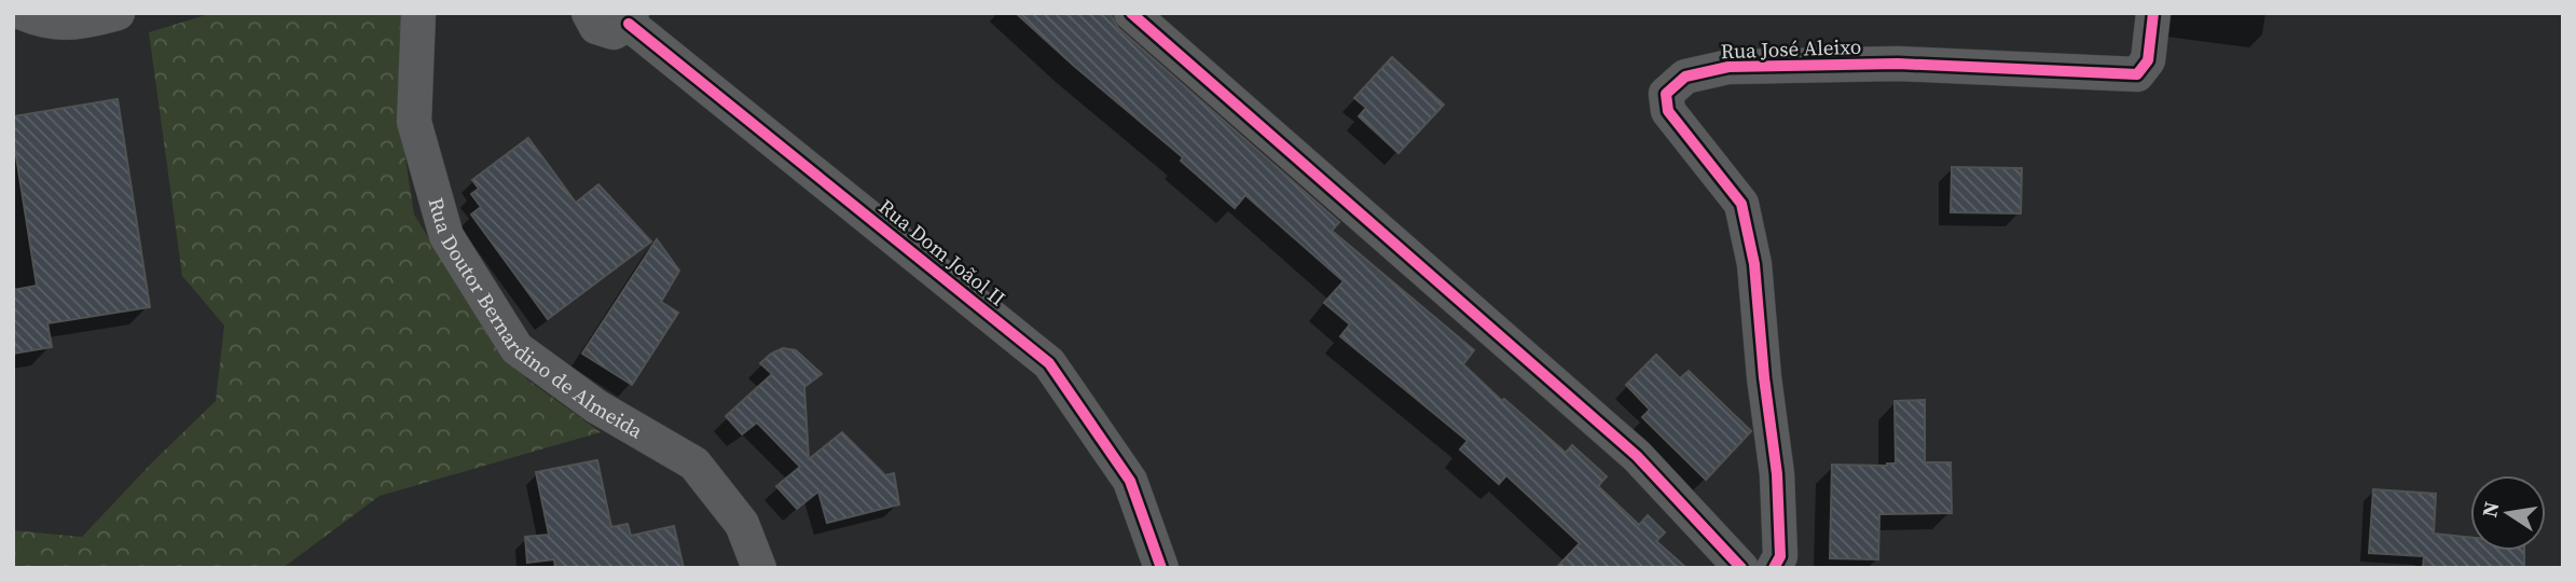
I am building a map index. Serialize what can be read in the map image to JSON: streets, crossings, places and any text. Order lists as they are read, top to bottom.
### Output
{
  "streets": {
    "street": ["Rua José Aleixo", "Rua Dom Joãol II", "Rua Doutor Bernardino de Almeida"]
  },
  "north": "left"
}
